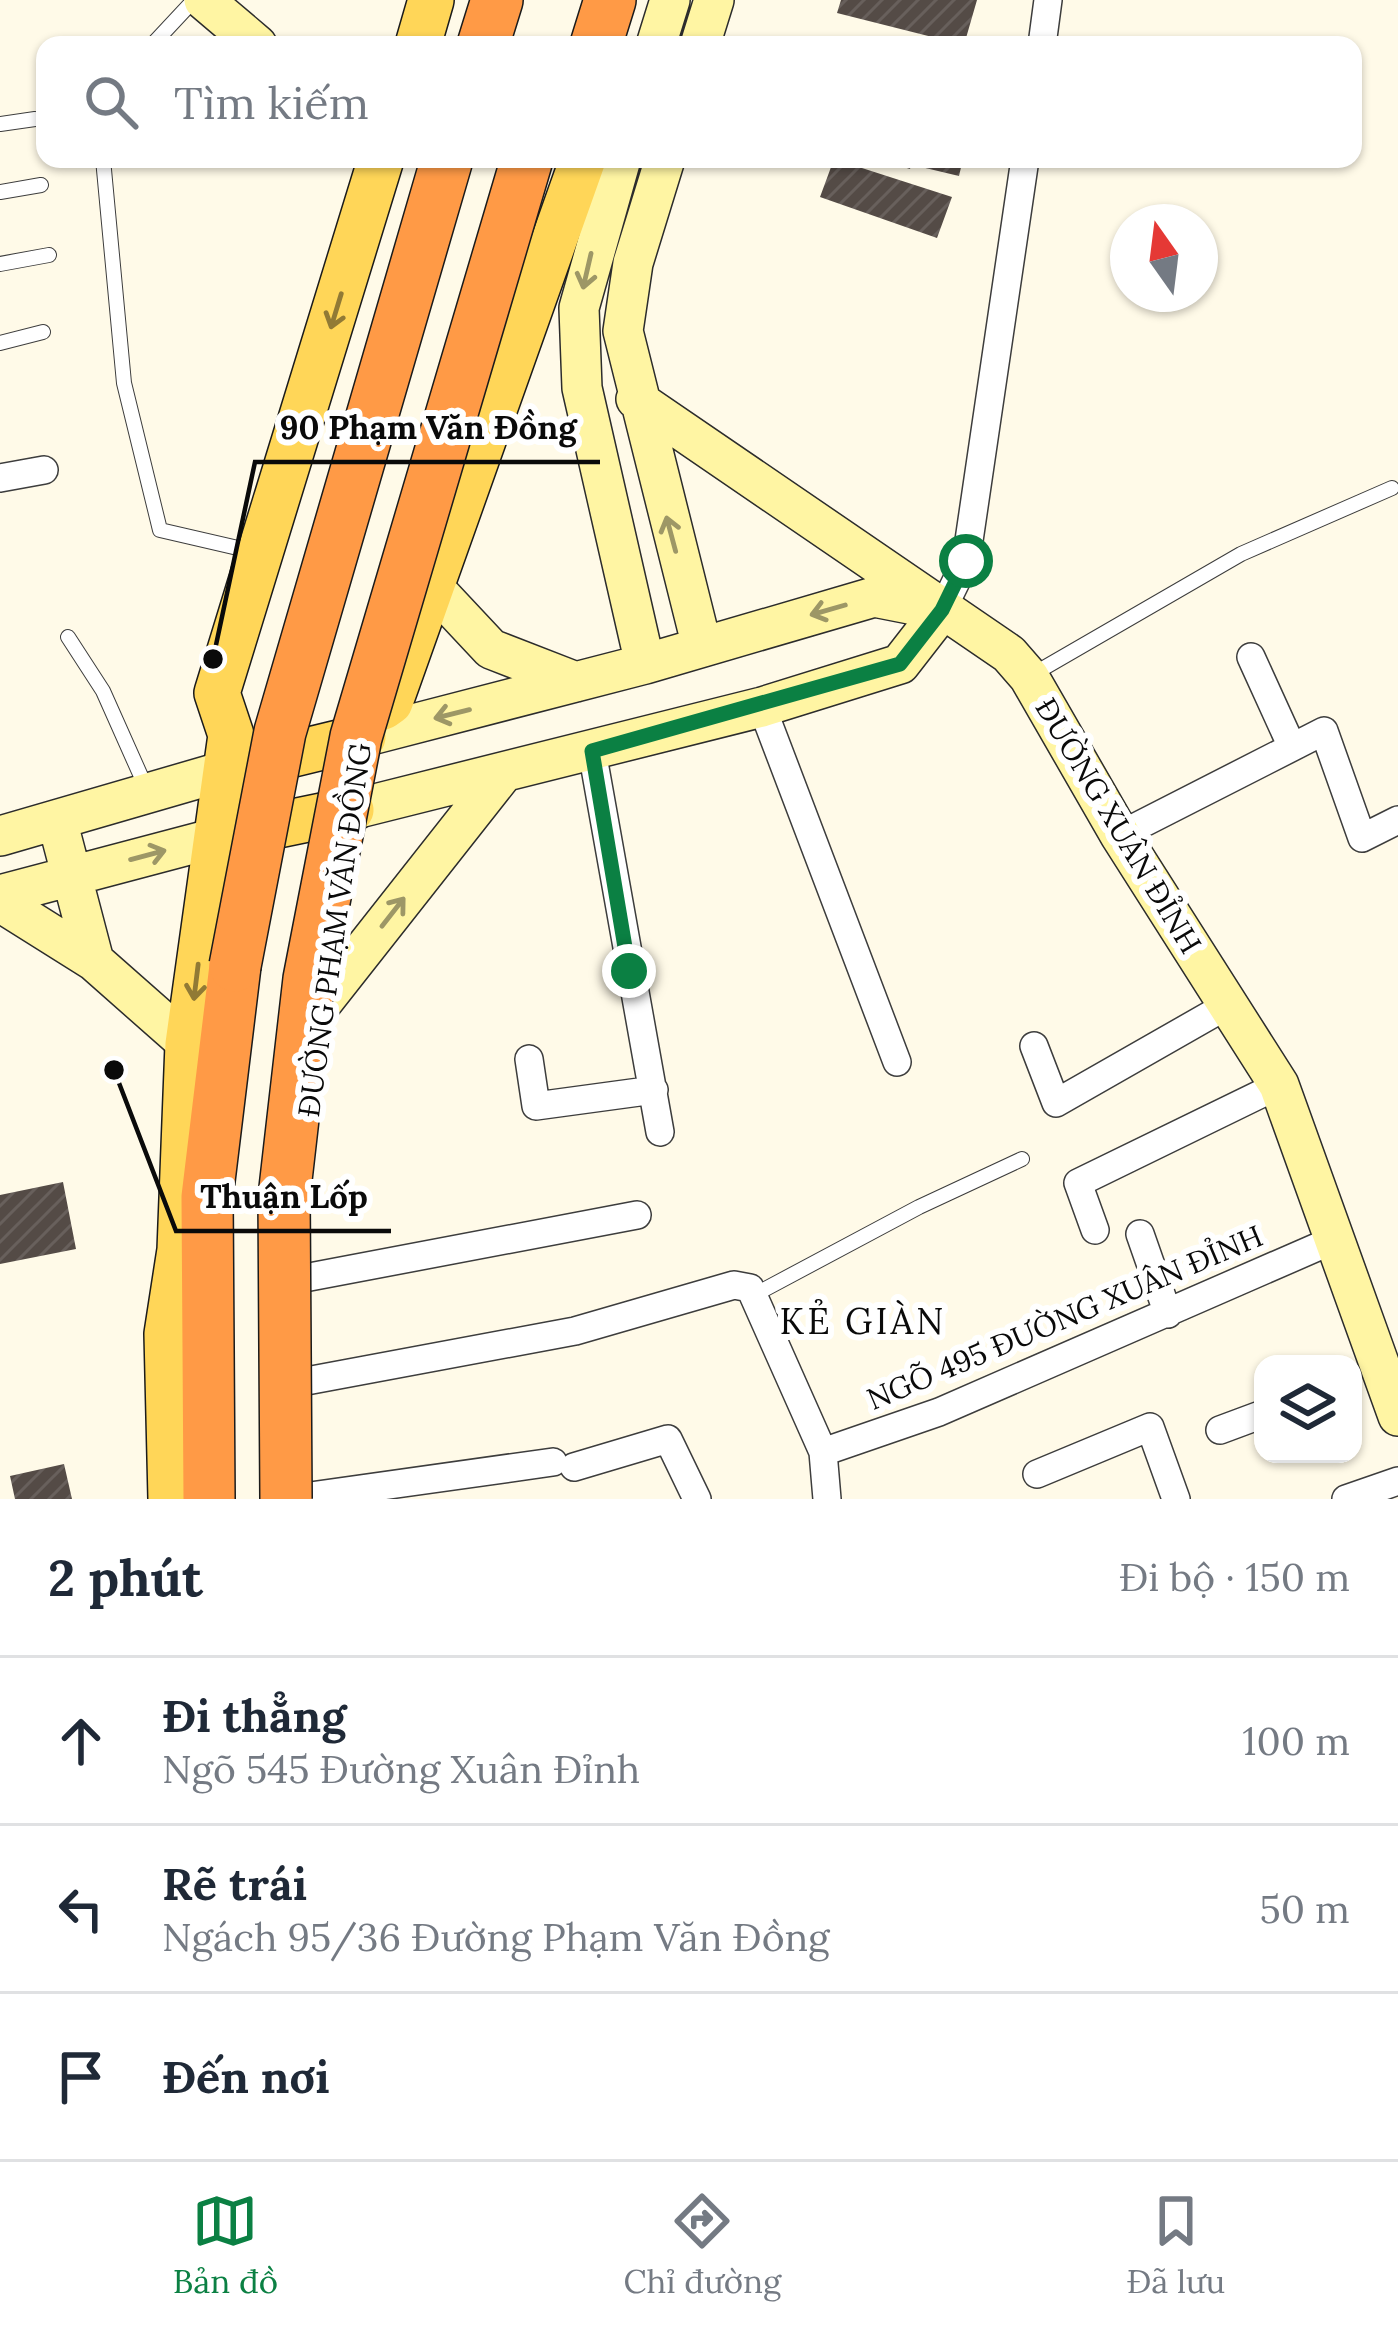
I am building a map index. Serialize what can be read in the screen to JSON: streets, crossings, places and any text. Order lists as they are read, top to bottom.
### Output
{
  "streets": {
    "main road": ["ĐƯỜNG PHẠM VĂN ĐỒNG"],
    "street": ["ĐƯỜNG XUÂN ĐỈNH", "NGÕ 495 ĐƯỜNG XUÂN ĐỈNH"]
  },
  "crossings": [
    ["ĐƯỜNG XUÂN ĐỈNH", "NGÕ 495 ĐƯỜNG XUÂN ĐỈNH"]
  ],
  "districts": ["KẺ GIÀN"],
  "places": ["90 Phạm Văn Đồng", "Thuận Lốp"],
  "north": "top",
  "page": {
    "search": "Tìm kiếm",
    "heading": ["2 phút", "Đi bộ · 150 m"],
    "list": [
      ["Đi thẳng", "Ngõ 545 Đường Xuân Đỉnh", "100 m"],
      ["Rẽ trái", "Ngách 95/36 Đường Phạm Văn Đồng", "50 m"],
      "Đến nơi"
    ],
    "nav": ["Bản đồ", "Chỉ đường", "Đã lưu"]
  }
}
